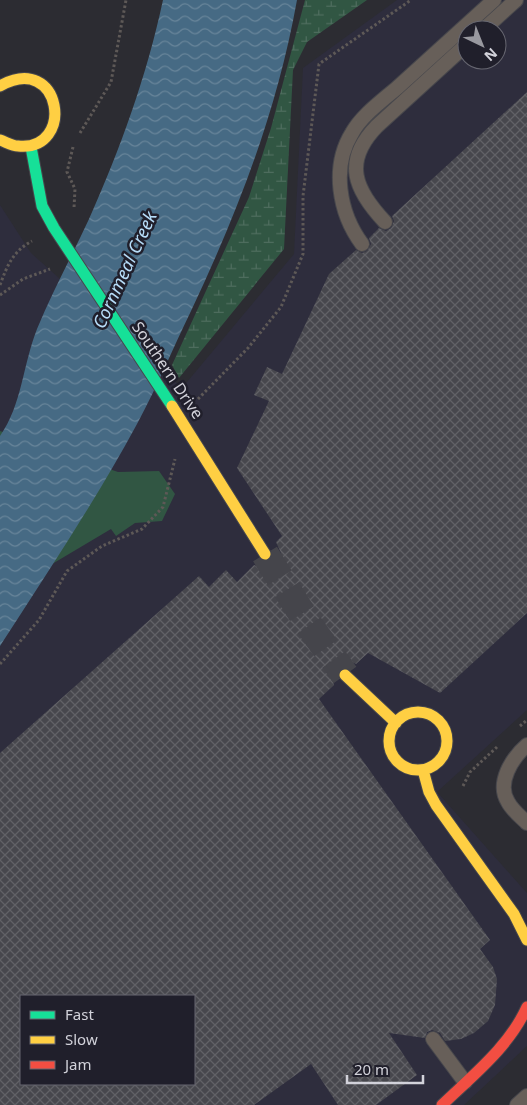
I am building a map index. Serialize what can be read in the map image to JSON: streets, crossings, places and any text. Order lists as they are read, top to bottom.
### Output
{
  "streets": {
    "street": ["Southern Drive"]
  },
  "water": ["Cornmeal Creek"],
  "legend": ["Fast", "Slow", "Jam"],
  "scale_bar": "20 m",
  "north": "bottom right"
}
